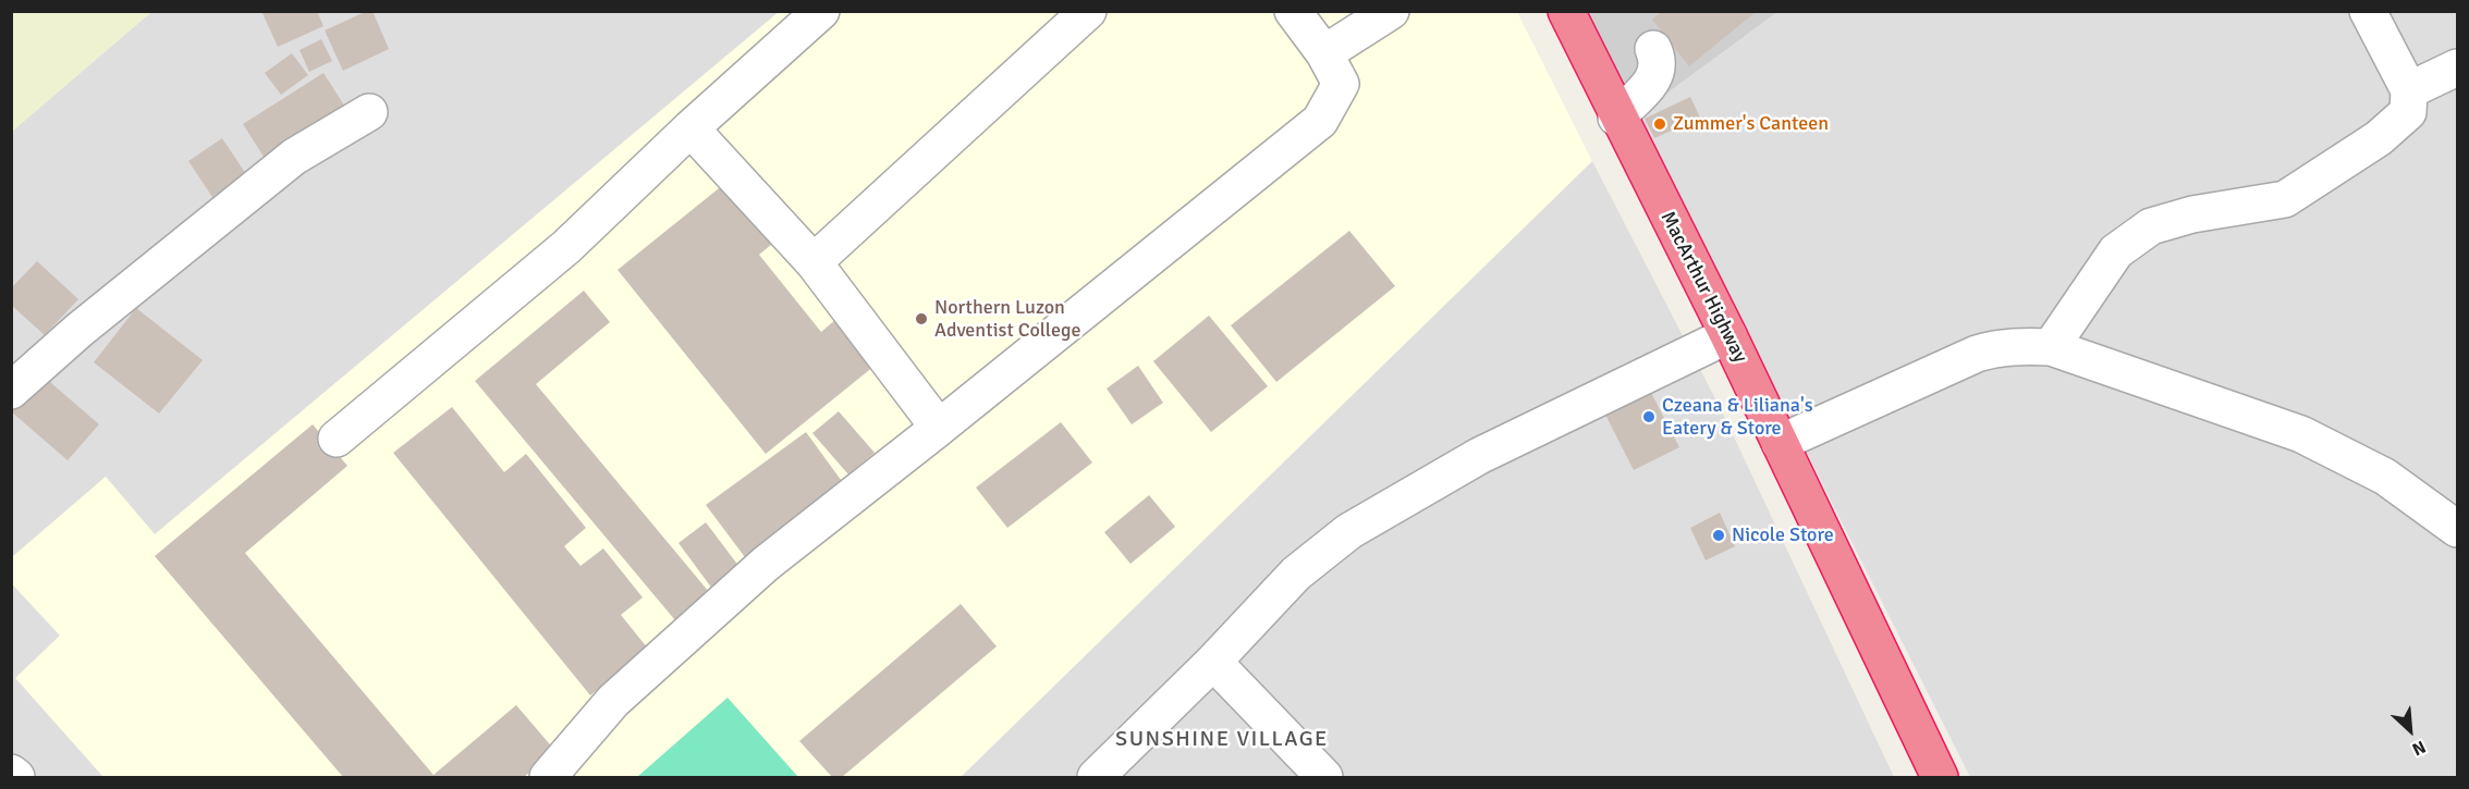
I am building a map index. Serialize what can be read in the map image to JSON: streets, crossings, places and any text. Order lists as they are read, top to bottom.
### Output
{
  "streets": {
    "highway": ["MacArthur Highway"]
  },
  "districts": ["SUNSHINE VILLAGE"],
  "places": [
    "Zummer's Canteen",
    "Northern Luzon Adventist College",
    "Czeana & Liliana's Eatery & Store",
    "Nicole Store"
  ],
  "north": "bottom right"
}
